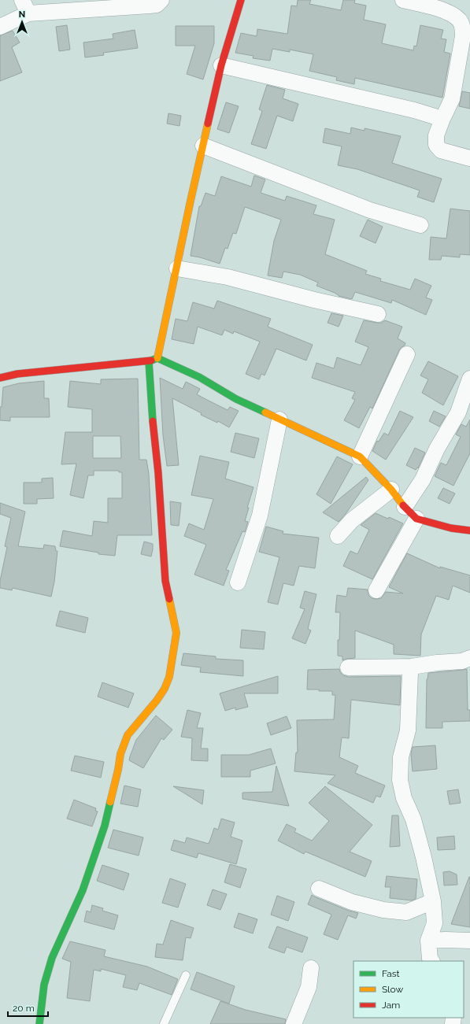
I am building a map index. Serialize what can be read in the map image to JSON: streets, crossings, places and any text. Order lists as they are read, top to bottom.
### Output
{
  "legend": ["Fast", "Slow", "Jam"],
  "scale_bar": "20 m",
  "north": "top"
}
